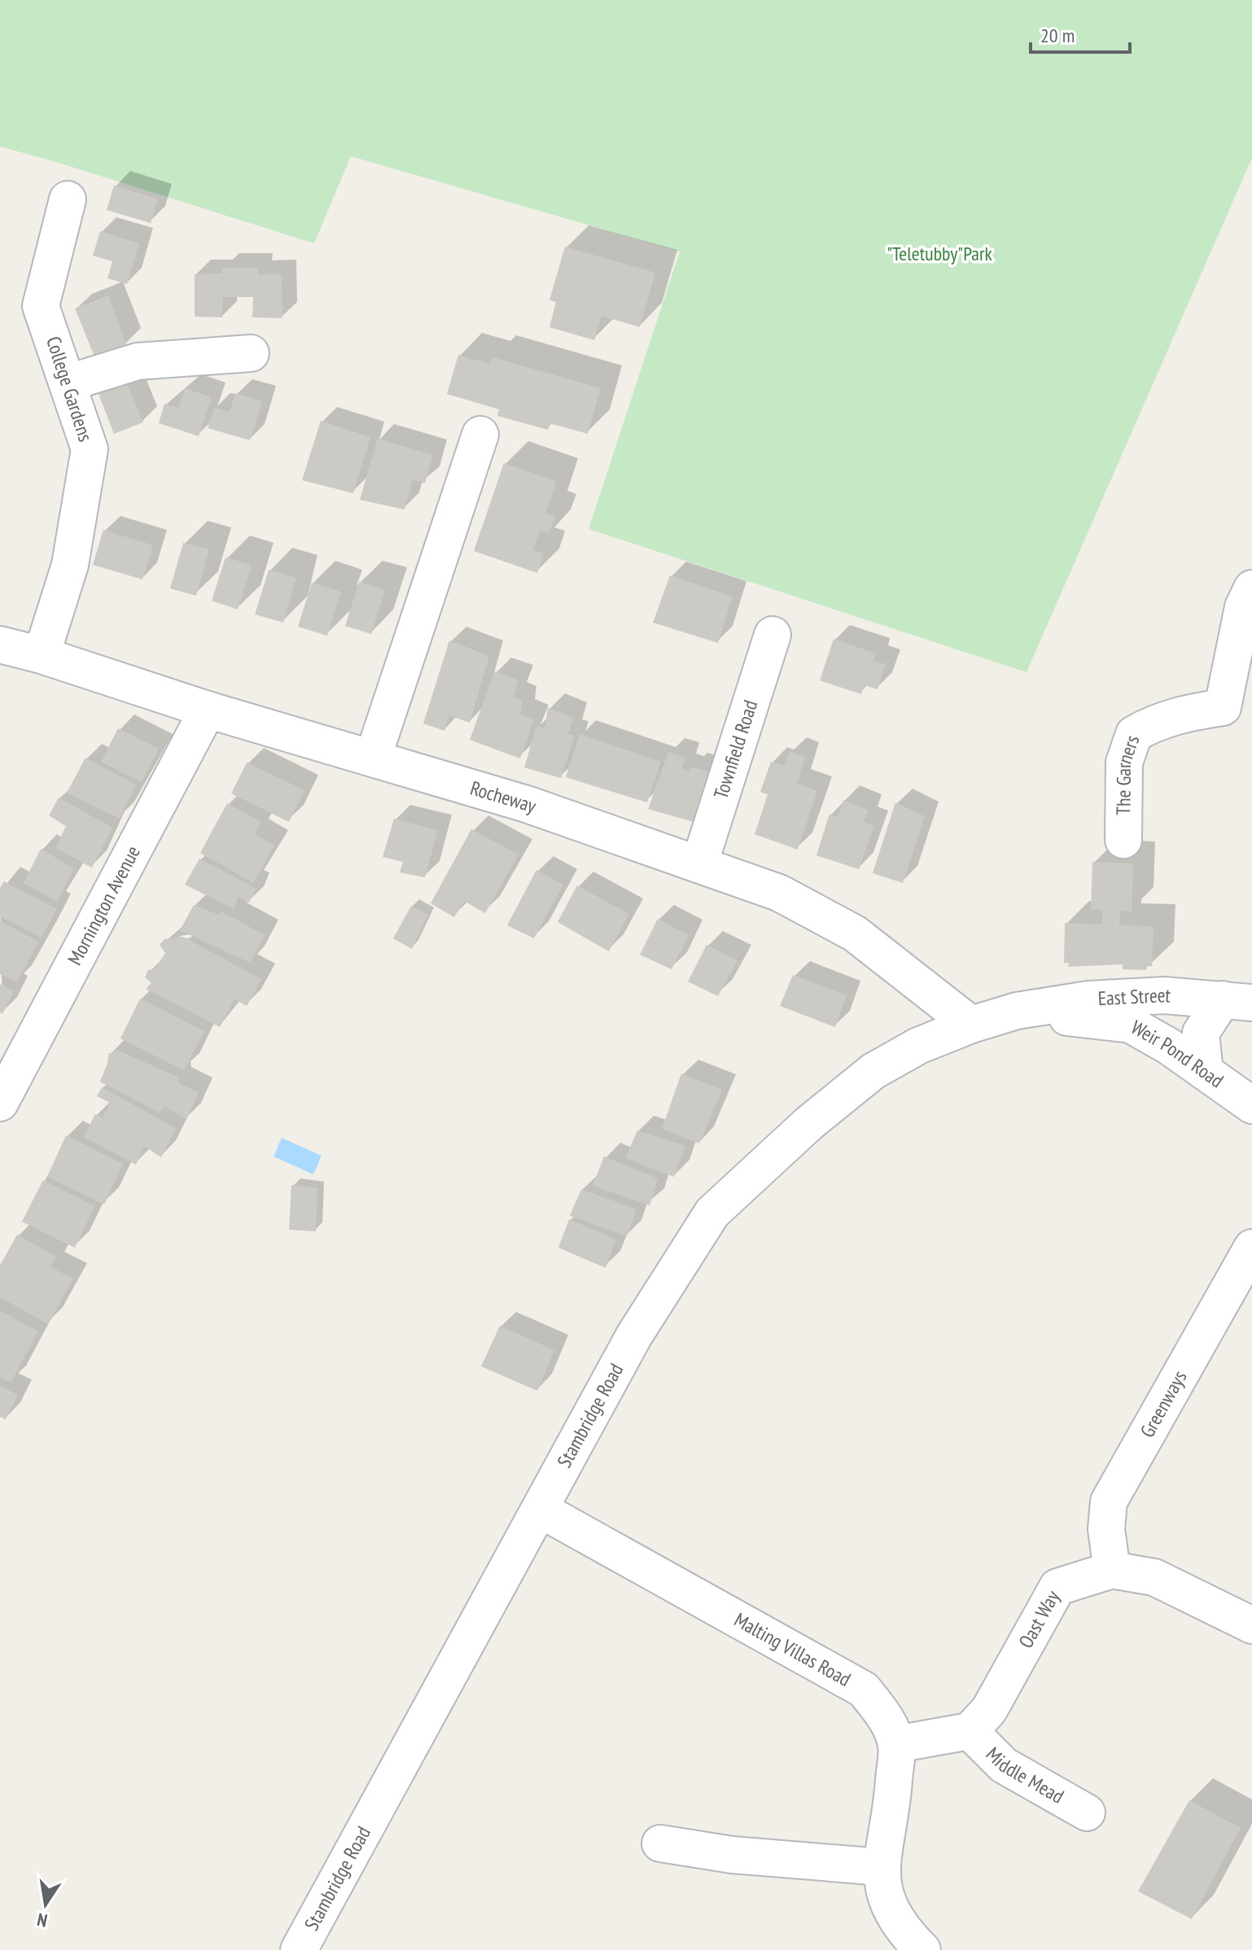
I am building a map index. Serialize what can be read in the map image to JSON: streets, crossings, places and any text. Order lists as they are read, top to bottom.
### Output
{
  "streets": {
    "street": [
      "College Gardens",
      "Townfield Road",
      "The Garners",
      "Rocheway",
      "Mornington Avenue",
      "East Street",
      "Weir Pond Road",
      "Greenways",
      "Stambridge Road",
      "Oast Way",
      "Malting Villas Road",
      "Middle Mead"
    ]
  },
  "crossings": [
    ["College Gardens", "Rocheway"],
    ["Townfield Road", "Rocheway"],
    ["Rocheway", "Mornington Avenue"],
    ["Rocheway", "Stambridge Road"],
    ["East Street", "Weir Pond Road"],
    ["East Street", "Stambridge Road"],
    ["Weir Pond Road", "Stambridge Road"],
    ["Greenways", "Oast Way"],
    ["Stambridge Road", "Malting Villas Road"],
    ["Oast Way", "Middle Mead"]
  ],
  "parks": ["\"Teletubby\"Park"],
  "scale_bar": "20 m",
  "north": "bottom"
}
